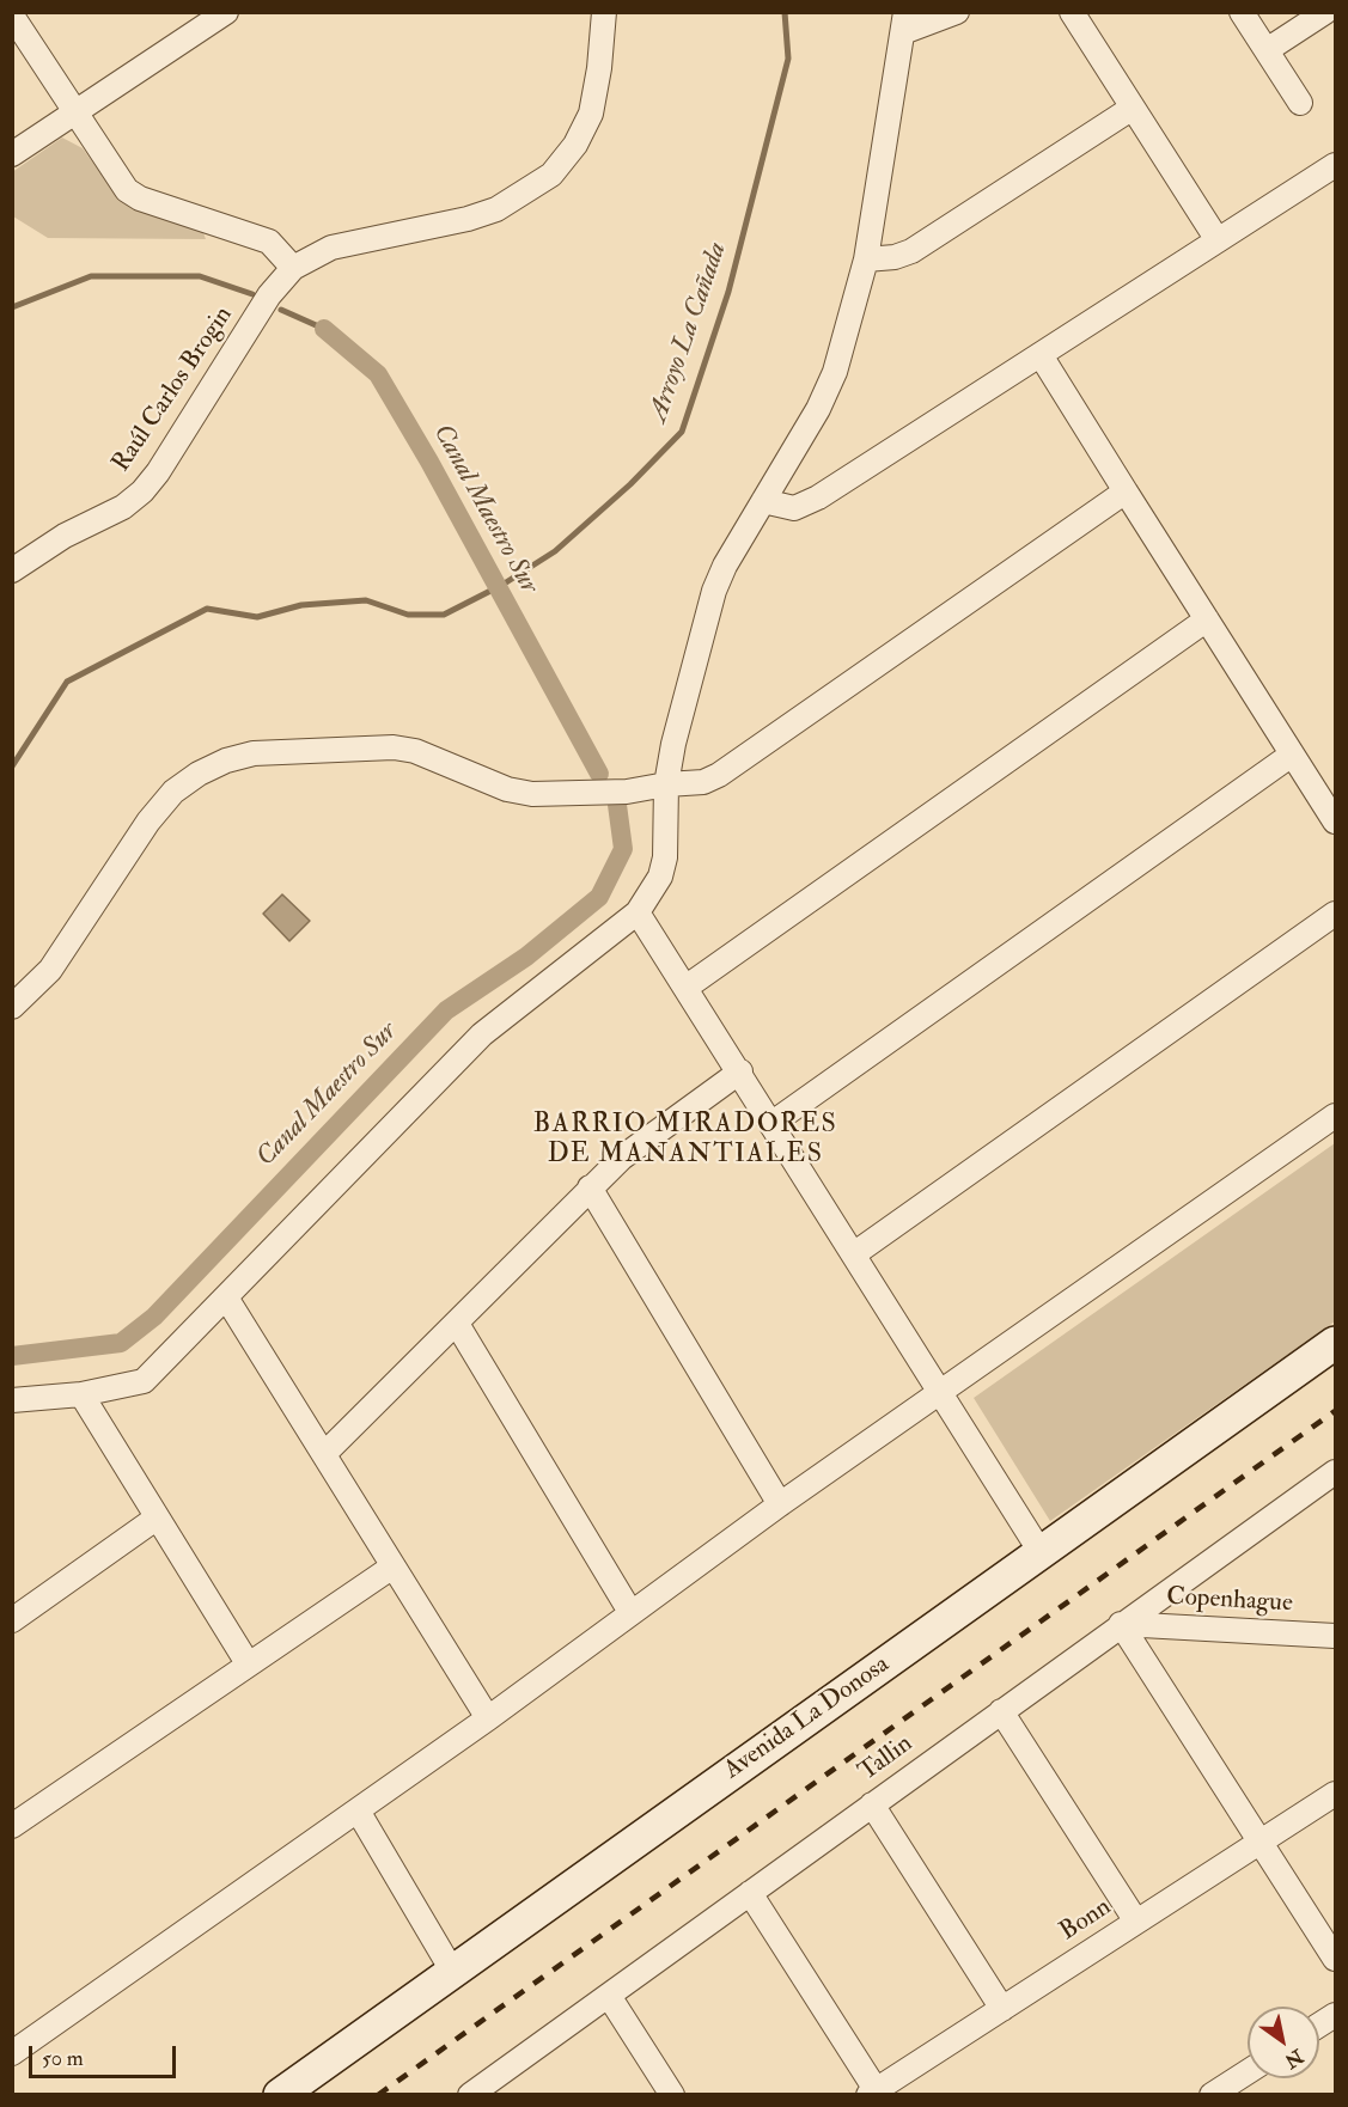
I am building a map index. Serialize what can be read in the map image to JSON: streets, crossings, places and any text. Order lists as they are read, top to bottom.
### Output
{
  "streets": {
    "main road": ["Avenida La Donosa"],
    "street": [
      "Raúl Carlos Brogin",
      "Copenhague",
      "Tallin",
      "Bonn"
    ]
  },
  "crossings": [
    ["Copenhague", "Tallin"]
  ],
  "districts": ["BARRIO MIRADORES DE MANANTIALES"],
  "water": ["Arroyo La Cañada", "Canal Maestro Sur"],
  "scale_bar": "50 m",
  "north": "bottom right"
}
